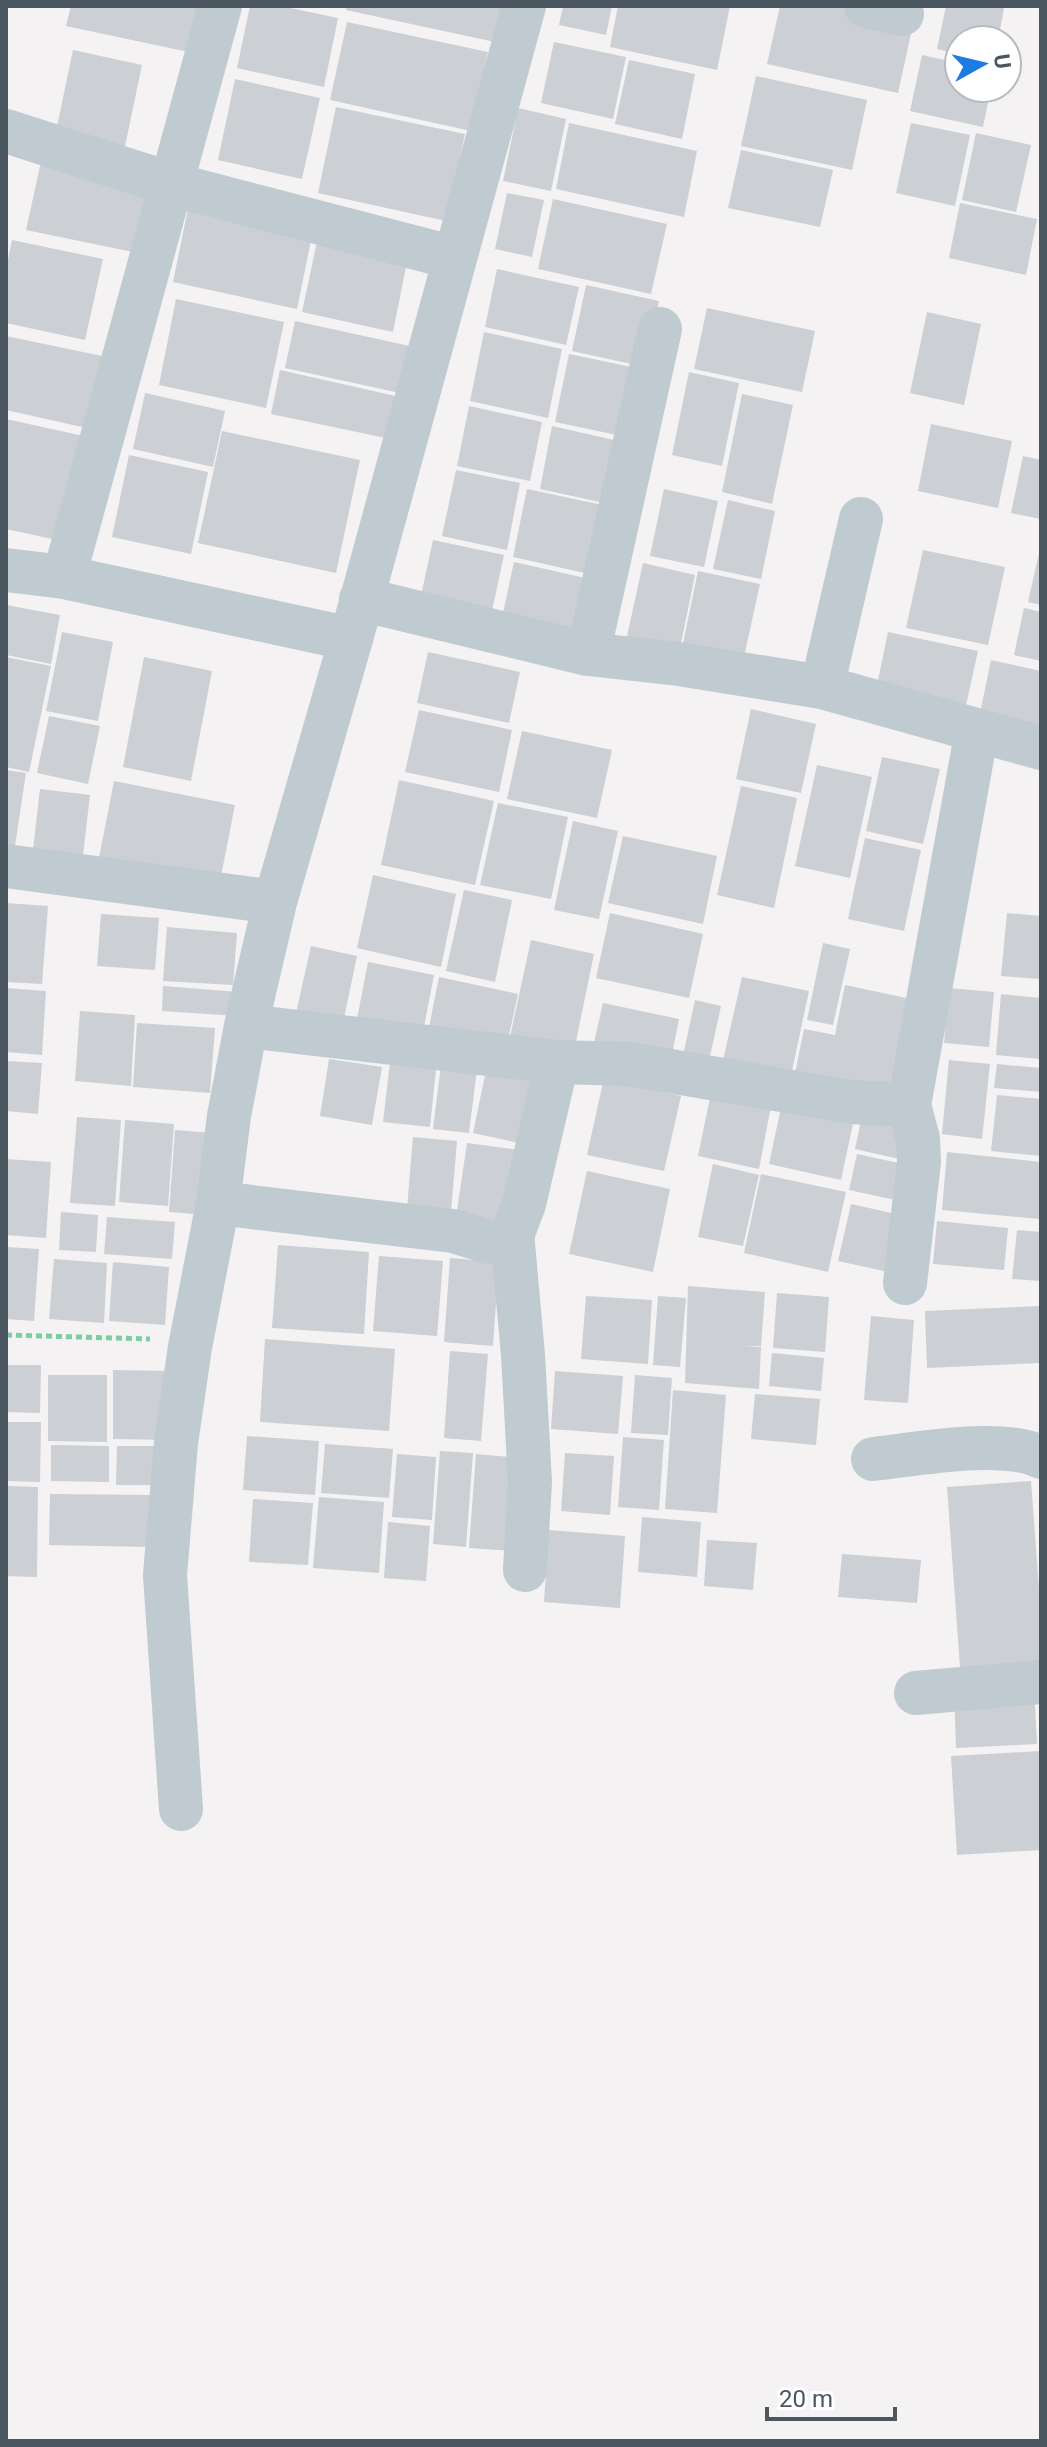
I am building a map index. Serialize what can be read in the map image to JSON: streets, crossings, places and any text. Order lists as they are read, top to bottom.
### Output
{
  "scale_bar": "20 m",
  "north": "right"
}
